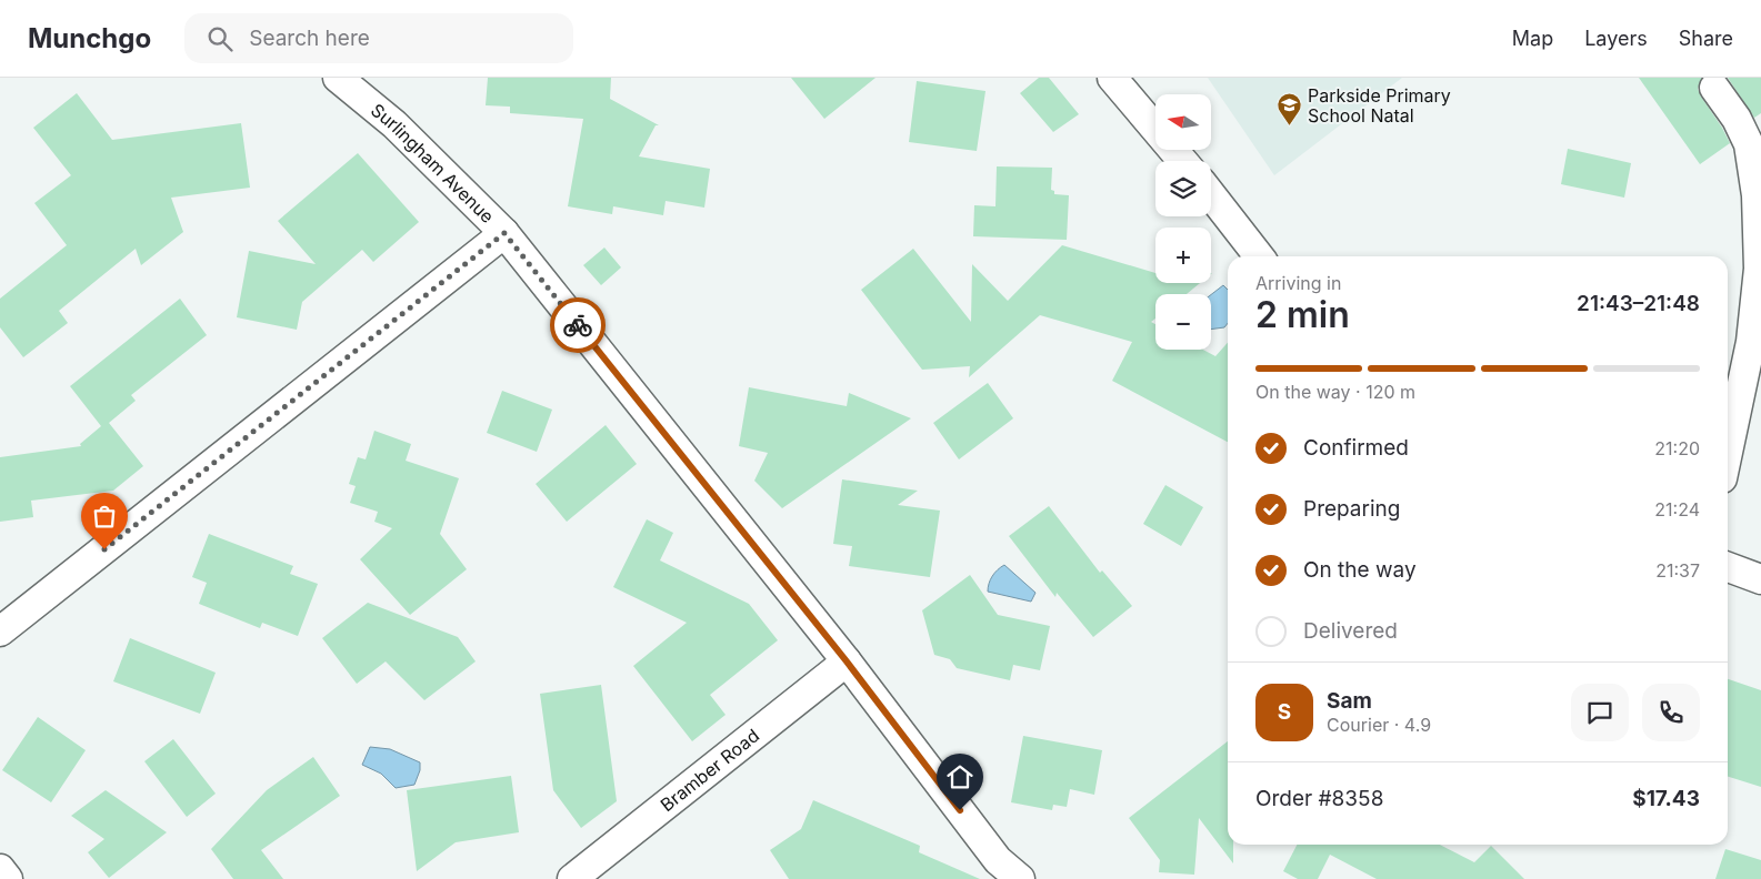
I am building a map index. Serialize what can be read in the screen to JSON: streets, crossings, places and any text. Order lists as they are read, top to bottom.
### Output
{
  "streets": {
    "street": ["Surlingham Avenue", "Bramber Road"]
  },
  "crossings": [
    ["Surlingham Avenue", "Bramber Road"]
  ],
  "places": {
    "school or university": ["Parkside Primary School Natal"]
  },
  "north": "left",
  "page": {
    "header": "Munchgo",
    "search": "Search here",
    "nav": ["Map", "Layers", "Share"],
    "map_buttons": ["+", "−"],
    "heading": ["2 min", "Arriving in", "21:43–21:48"],
    "panel": [
      "Sam",
      "Courier · 4.9",
      "Order #8358",
      "$17.43"
    ],
    "bar": "On the way · 120 m",
    "list": [
      ["Confirmed", "21:20"],
      ["Preparing", "21:24"],
      ["On the way", "21:37"],
      "Delivered"
    ],
    "round": "S"
  }
}
